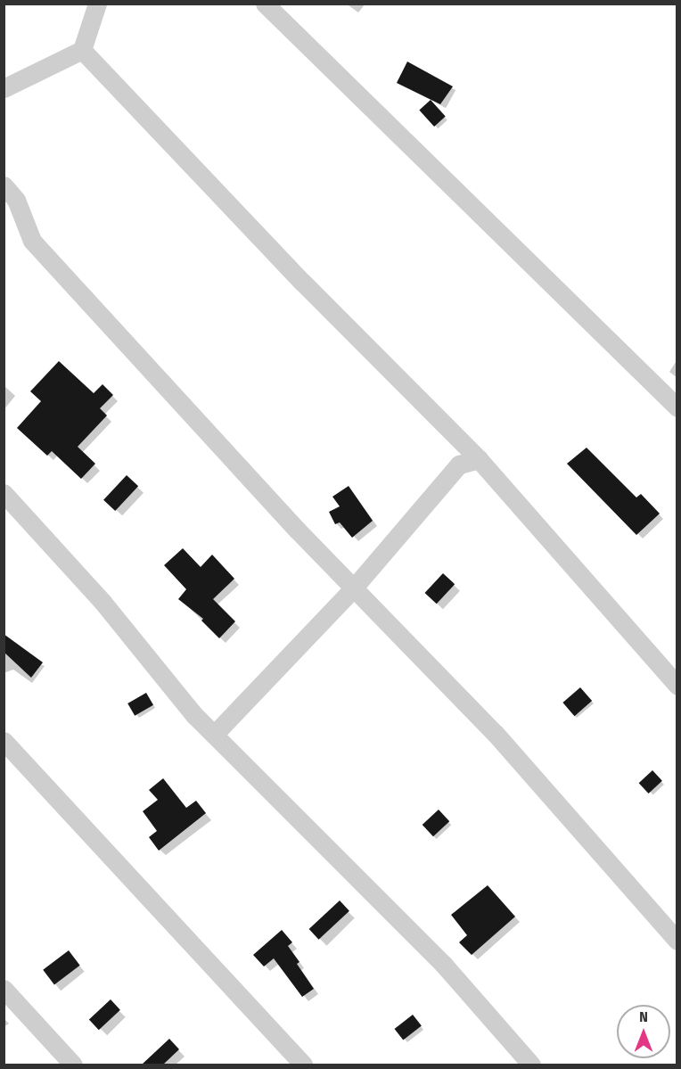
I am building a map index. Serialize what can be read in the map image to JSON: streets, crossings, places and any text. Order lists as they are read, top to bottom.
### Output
{
  "north": "top"
}
